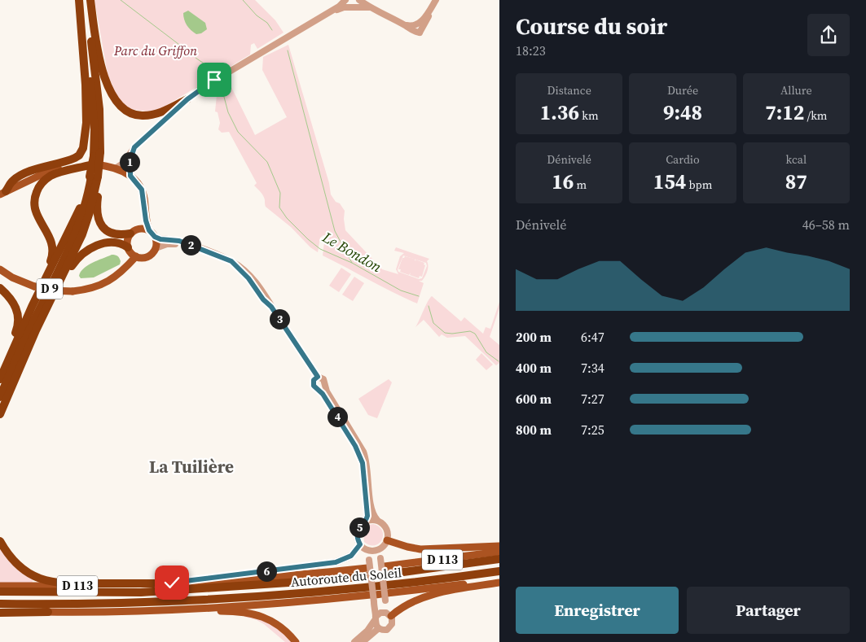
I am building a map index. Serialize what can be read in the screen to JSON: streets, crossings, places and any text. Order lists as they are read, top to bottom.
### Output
{
  "streets": {
    "highway": ["D 9", "Autoroute du Soleil"],
    "main road": ["D 113"]
  },
  "crossings": [
    ["D 113", "Autoroute du Soleil"]
  ],
  "districts": ["La Tuilière"],
  "water": ["Le Bondon"],
  "parks": ["Parc du Griffon"],
  "page": {
    "heading": ["Course du soir", "18:23"],
    "stats": [
      ["Distance", "1.36 km"],
      ["Durée", "9:48"],
      ["Allure", "7:12 /km"],
      ["Dénivelé", "16 m"],
      ["Cardio", "154 bpm"],
      ["kcal", "87"]
    ],
    "pins": [
      "1",
      "2",
      "3",
      "4",
      "5",
      "6"
    ],
    "chart": ["Dénivelé", "46–58 m"],
    "list": [
      {
        "name": "200 m",
        "note": "6:47"
      },
      {
        "name": "400 m",
        "note": "7:34"
      },
      {
        "name": "600 m",
        "note": "7:27"
      },
      {
        "name": "800 m",
        "note": "7:25"
      }
    ],
    "buttons": ["Enregistrer", "Partager"]
  }
}
